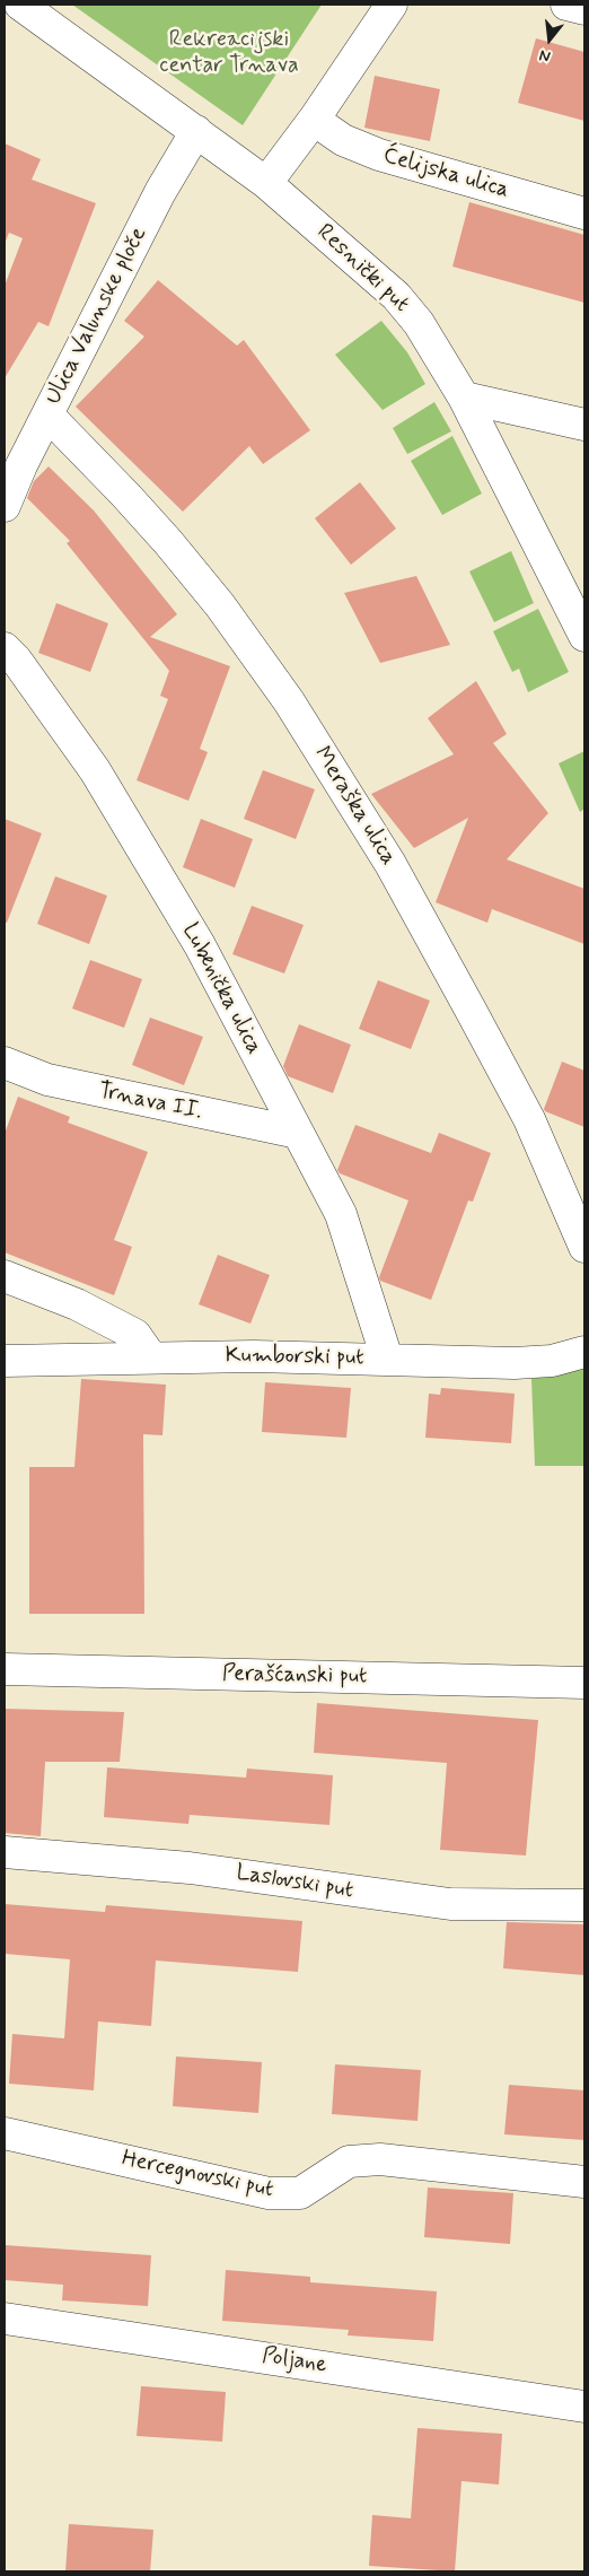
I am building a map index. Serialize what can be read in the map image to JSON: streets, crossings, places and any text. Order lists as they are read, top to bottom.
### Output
{
  "streets": {
    "street": [
      "Ćelijska ulica",
      "Resnički put",
      "Ulica Valunske ploče",
      "Meraška ulica",
      "Lubenička ulica",
      "Trnava II.",
      "Kumborski put",
      "Perašćanski put",
      "Laslovski put",
      "Hercegnovski put",
      "Poljane"
    ]
  },
  "crossings": [
    ["Resnički put", "Ulica Valunske ploče"],
    ["Ulica Valunske ploče", "Meraška ulica"],
    ["Lubenička ulica", "Trnava II."],
    ["Lubenička ulica", "Kumborski put"]
  ],
  "parks": ["Rekreacijski centar Trnava"],
  "north": "bottom"
}
